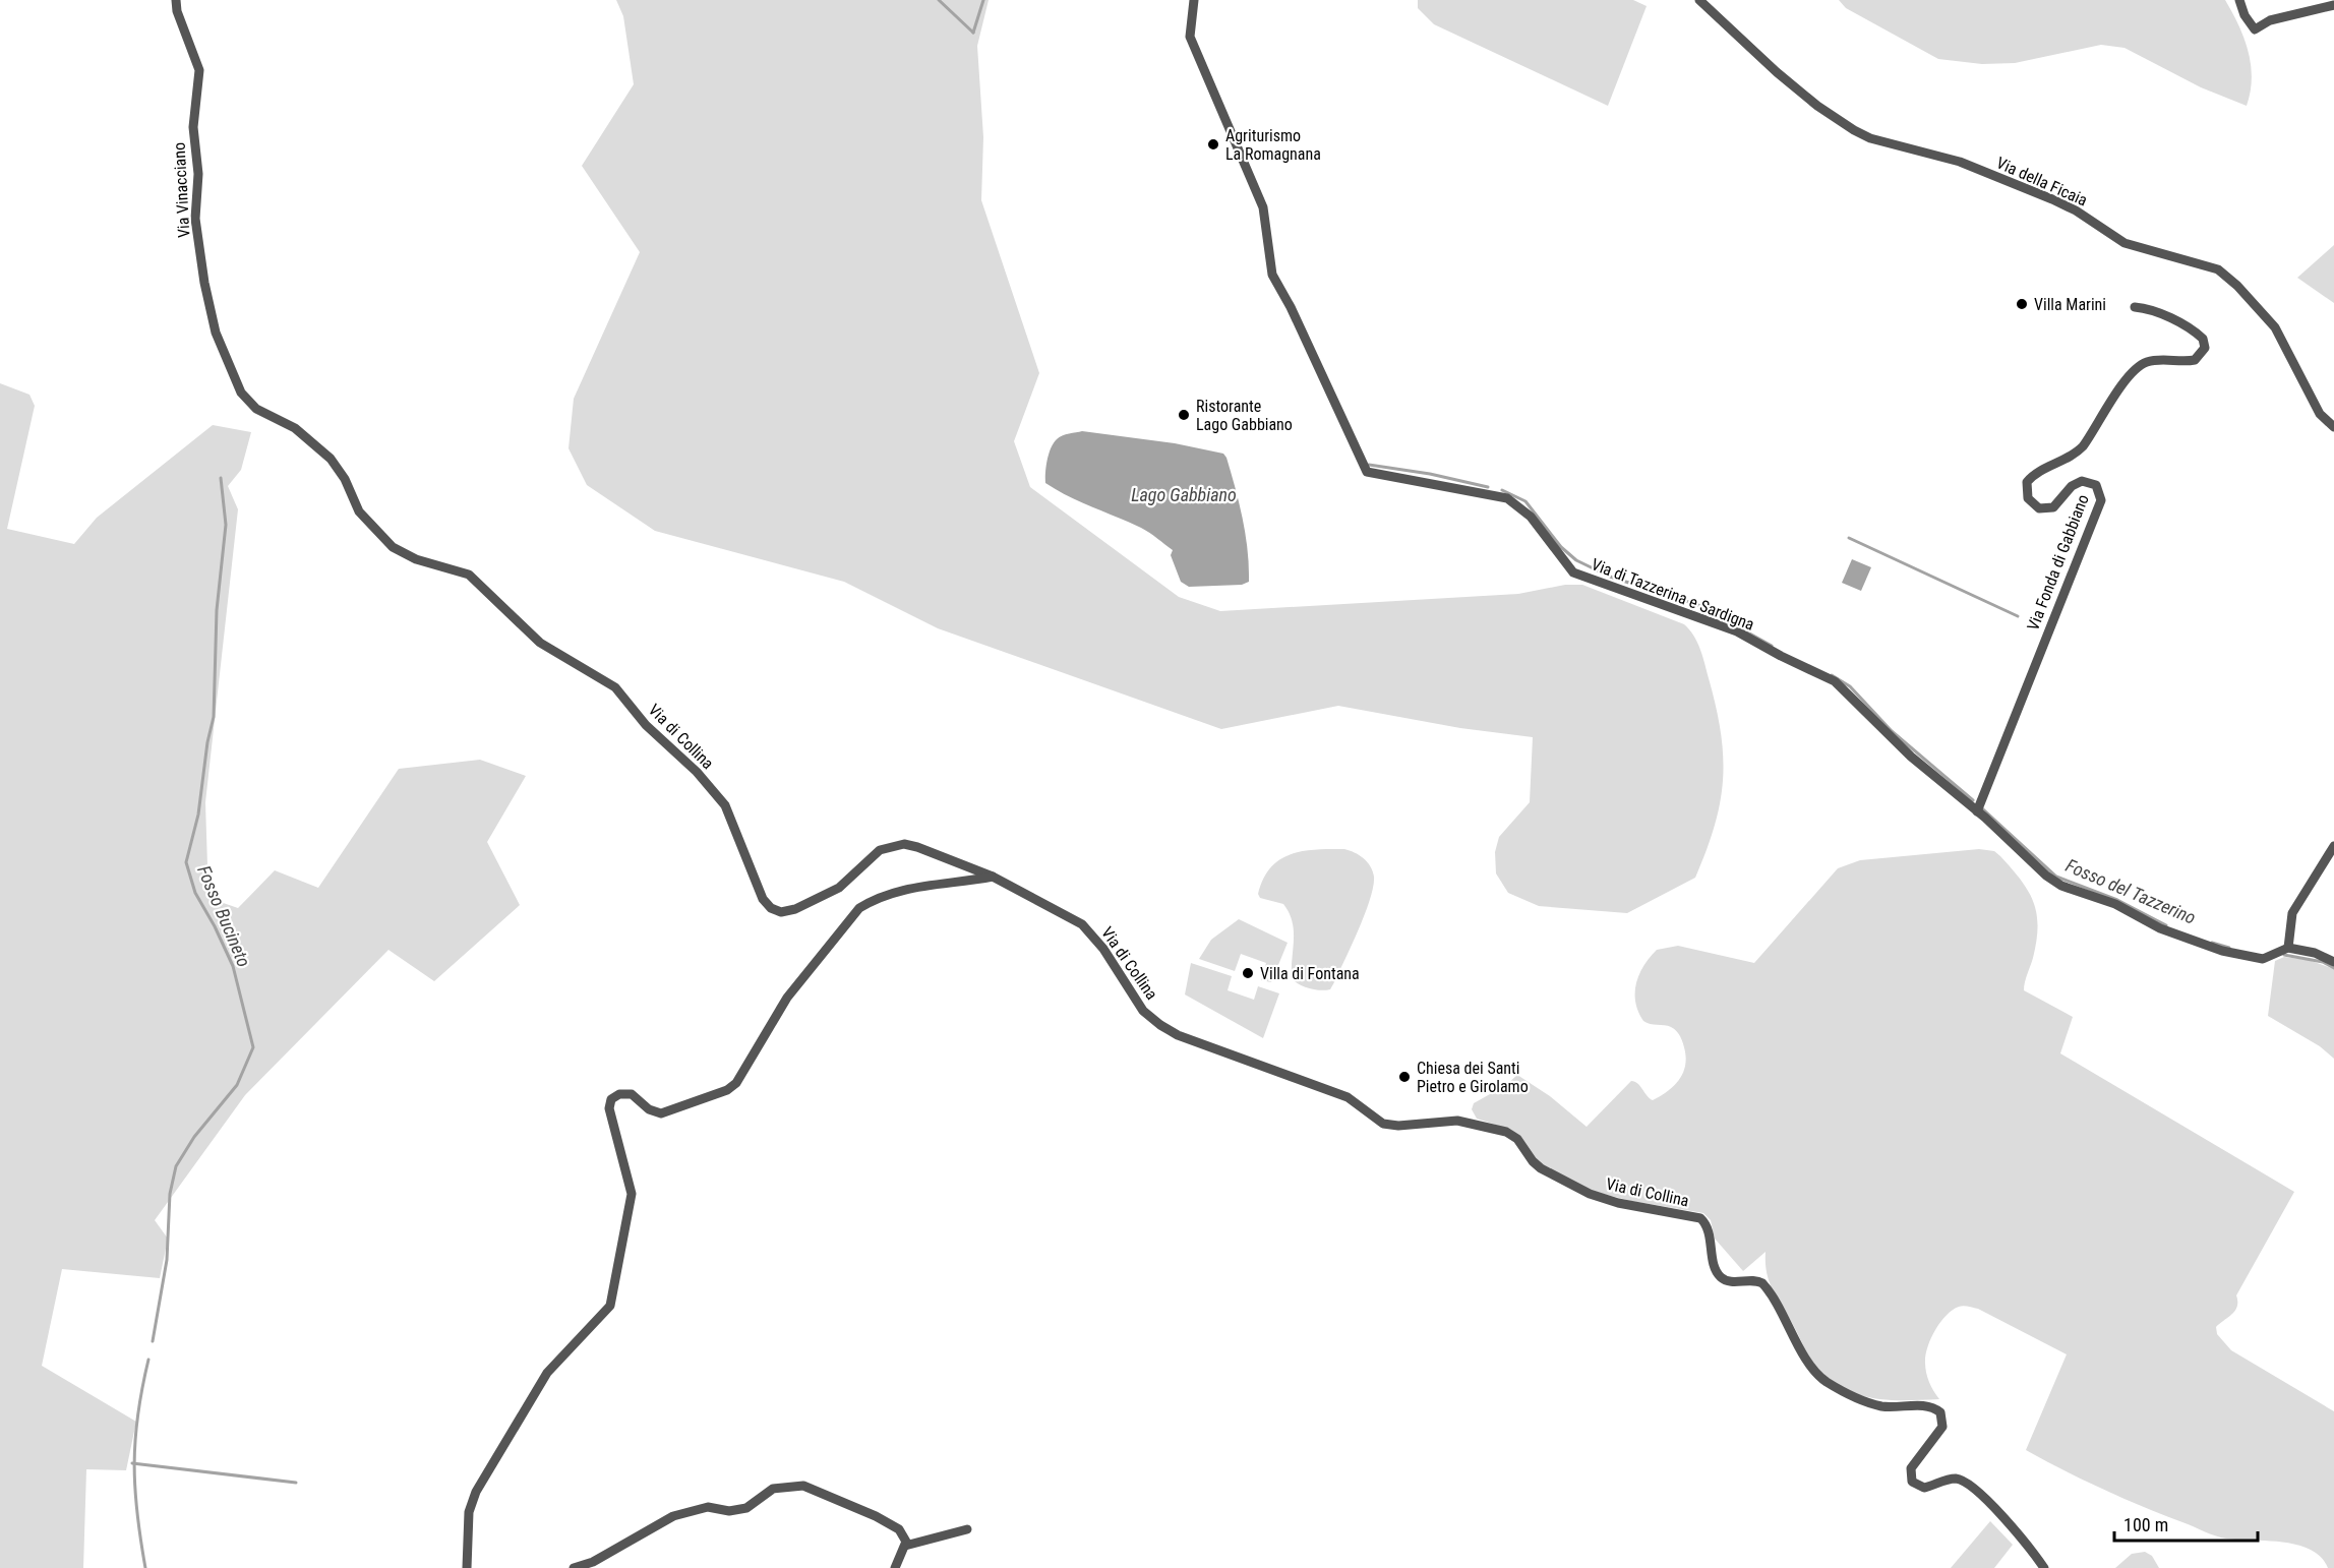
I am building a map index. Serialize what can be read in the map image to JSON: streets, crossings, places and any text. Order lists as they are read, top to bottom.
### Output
{
  "streets": {
    "street": [
      "Via della Ficaia",
      "Via Vinacciano",
      "Via Fonda di Gabbiano",
      "Via di Tazzerina e Sardigna",
      "Via di Collina"
    ]
  },
  "crossings": [
    ["Via Vinacciano", "Via di Collina"],
    ["Via Fonda di Gabbiano", "Via di Tazzerina e Sardigna"]
  ],
  "water": ["Lago Gabbiano", "Fosso del Tazzerino", "Fosso Bucineto"],
  "places": [
    "Agriturismo La Romagnana",
    "Villa Marini",
    "Ristorante Lago Gabbiano",
    "Villa di Fontana",
    "Chiesa dei Santi Pietro e Girolamo"
  ],
  "scale_bar": "100 m"
}
